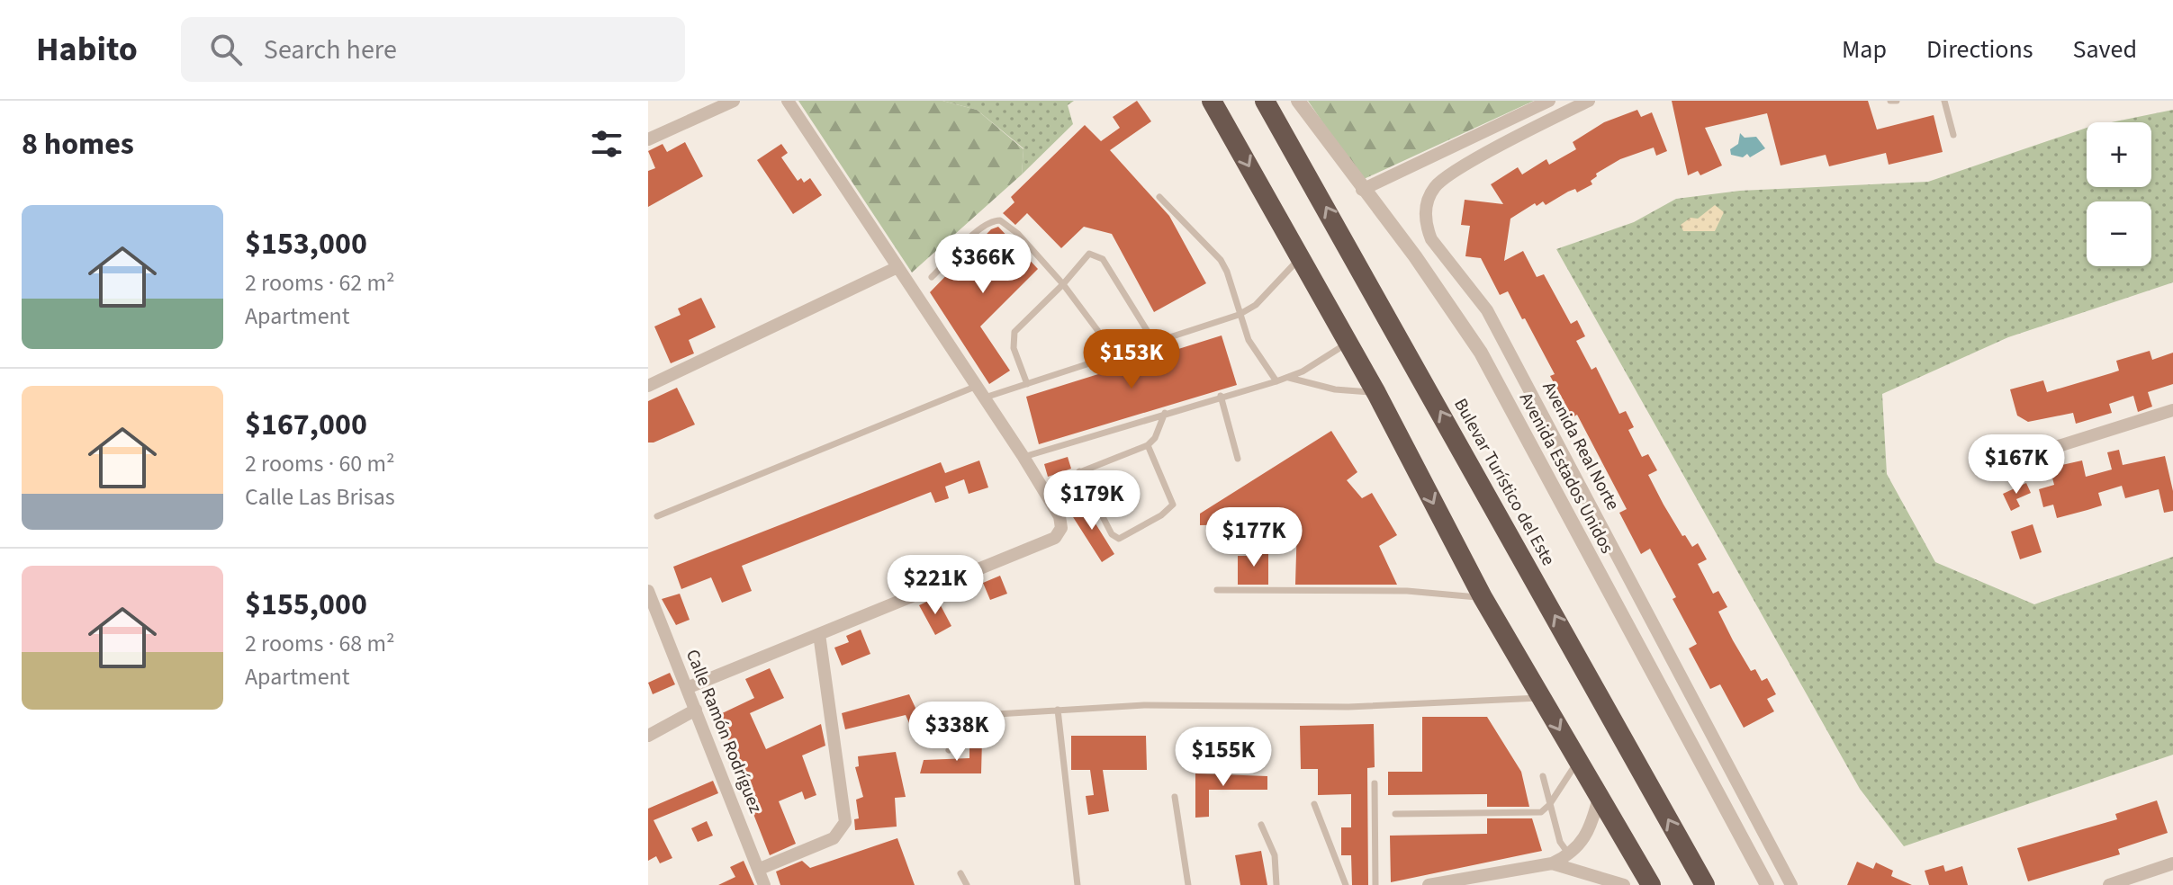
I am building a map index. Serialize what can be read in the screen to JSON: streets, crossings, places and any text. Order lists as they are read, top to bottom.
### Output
{
  "streets": {
    "highway": ["Bulevar Turístico del Este"],
    "street": ["Avenida Real Norte", "Avenida Estados Unidos", "Calle Ramón Rodríguez"]
  },
  "page": {
    "header": "Habito",
    "search": "Search here",
    "nav": ["Map", "Directions", "Saved"],
    "heading": "8 homes",
    "map_buttons": ["+", "−"],
    "list": [
      {
        "name": "$153,000",
        "note": "2 rooms · 62 m² · Apartment"
      },
      {
        "name": "$167,000",
        "note": "2 rooms · 60 m² · Calle Las Brisas"
      },
      {
        "name": "$155,000",
        "note": "2 rooms · 68 m² · Apartment"
      }
    ],
    "price": [
      "$366K",
      "$153K",
      "$167K",
      "$179K",
      "$177K",
      "$221K",
      "$338K",
      "$155K"
    ]
  }
}
